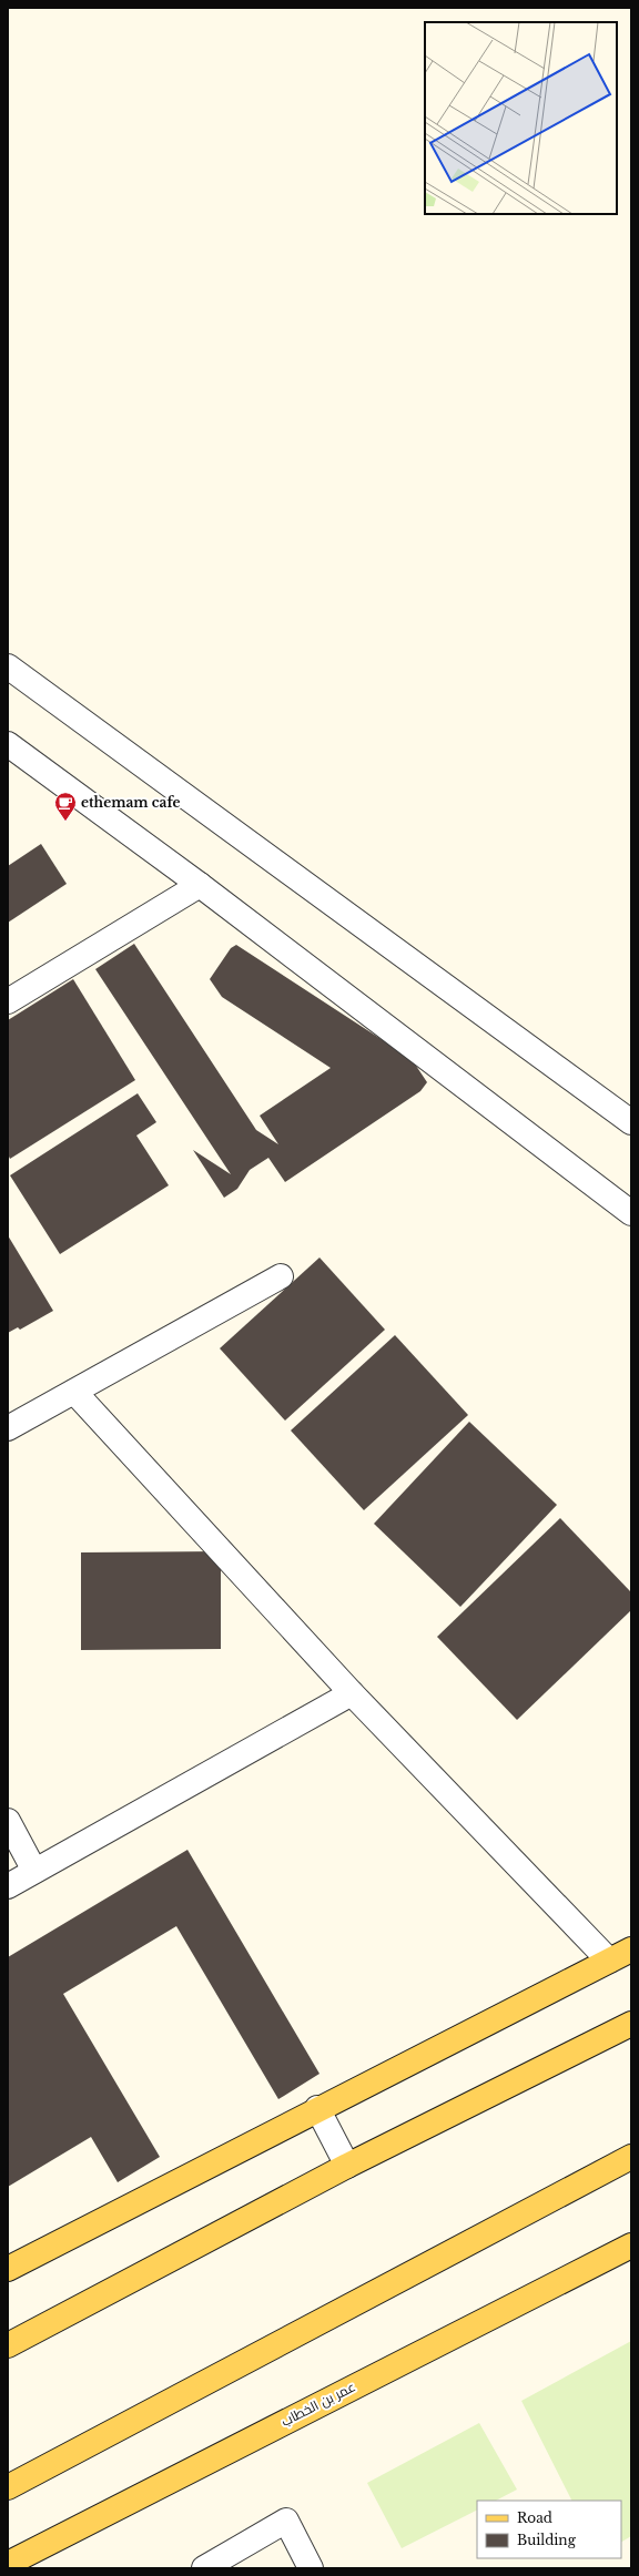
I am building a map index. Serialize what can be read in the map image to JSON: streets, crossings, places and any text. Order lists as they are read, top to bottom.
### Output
{
  "streets": {
    "main road": ["عمر بن الخطاب"]
  },
  "places": {
    "cafe": ["ethemam cafe"]
  },
  "legend": ["Road", "Building"]
}
